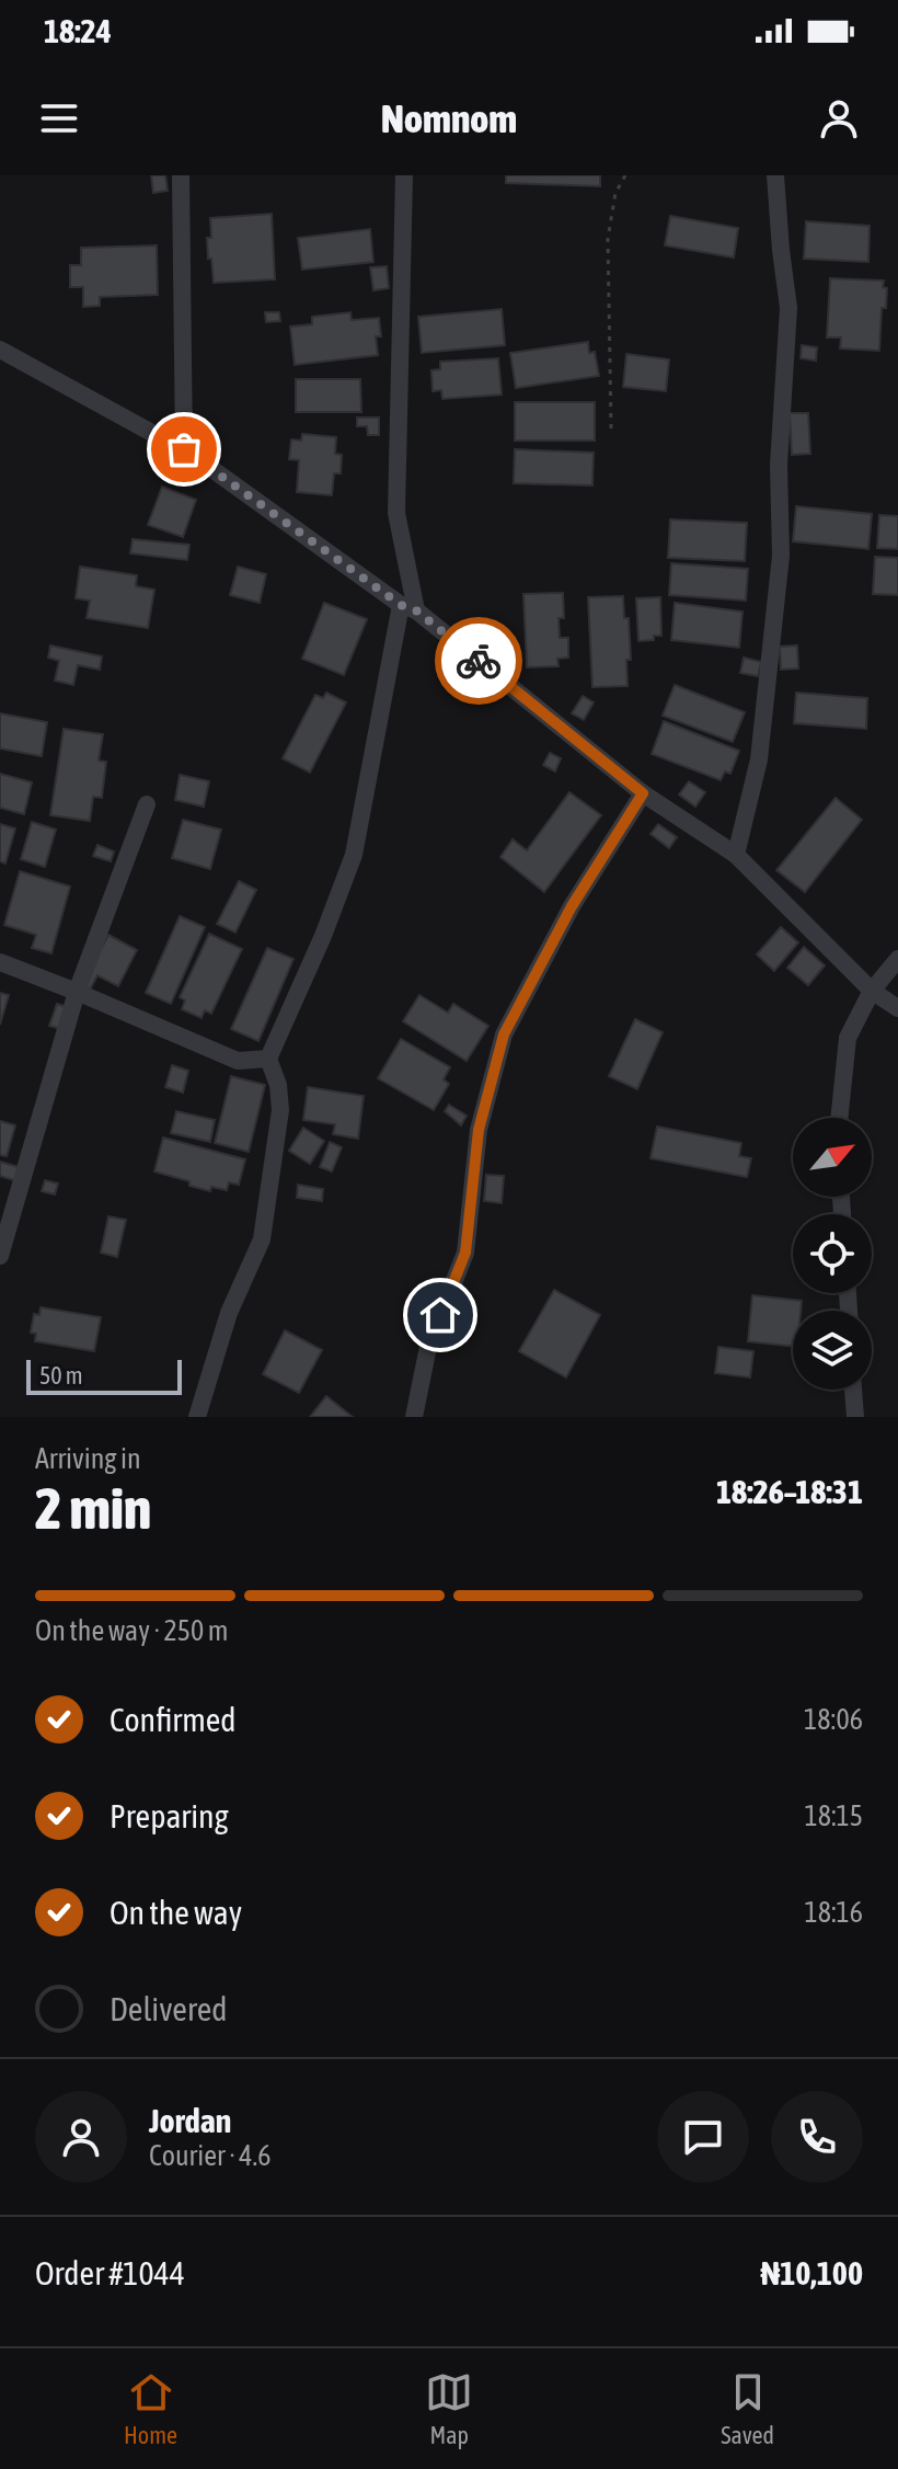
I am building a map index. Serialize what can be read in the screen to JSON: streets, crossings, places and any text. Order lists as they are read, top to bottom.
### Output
{
  "scale_bar": "50 m",
  "north": "top right",
  "page": {
    "status": "18:24",
    "header": "Nomnom",
    "scale": "50 m",
    "heading": ["2 min", "Arriving in", "18:26–18:31"],
    "panel": [
      "Jordan",
      "Courier · 4.6",
      "Order #1044",
      "₦10,100"
    ],
    "bar": "On the way · 250 m",
    "list": [
      ["Confirmed", "18:06"],
      ["Preparing", "18:15"],
      ["On the way", "18:16"],
      "Delivered"
    ],
    "tabs": ["Home", "Map", "Saved"]
  }
}
